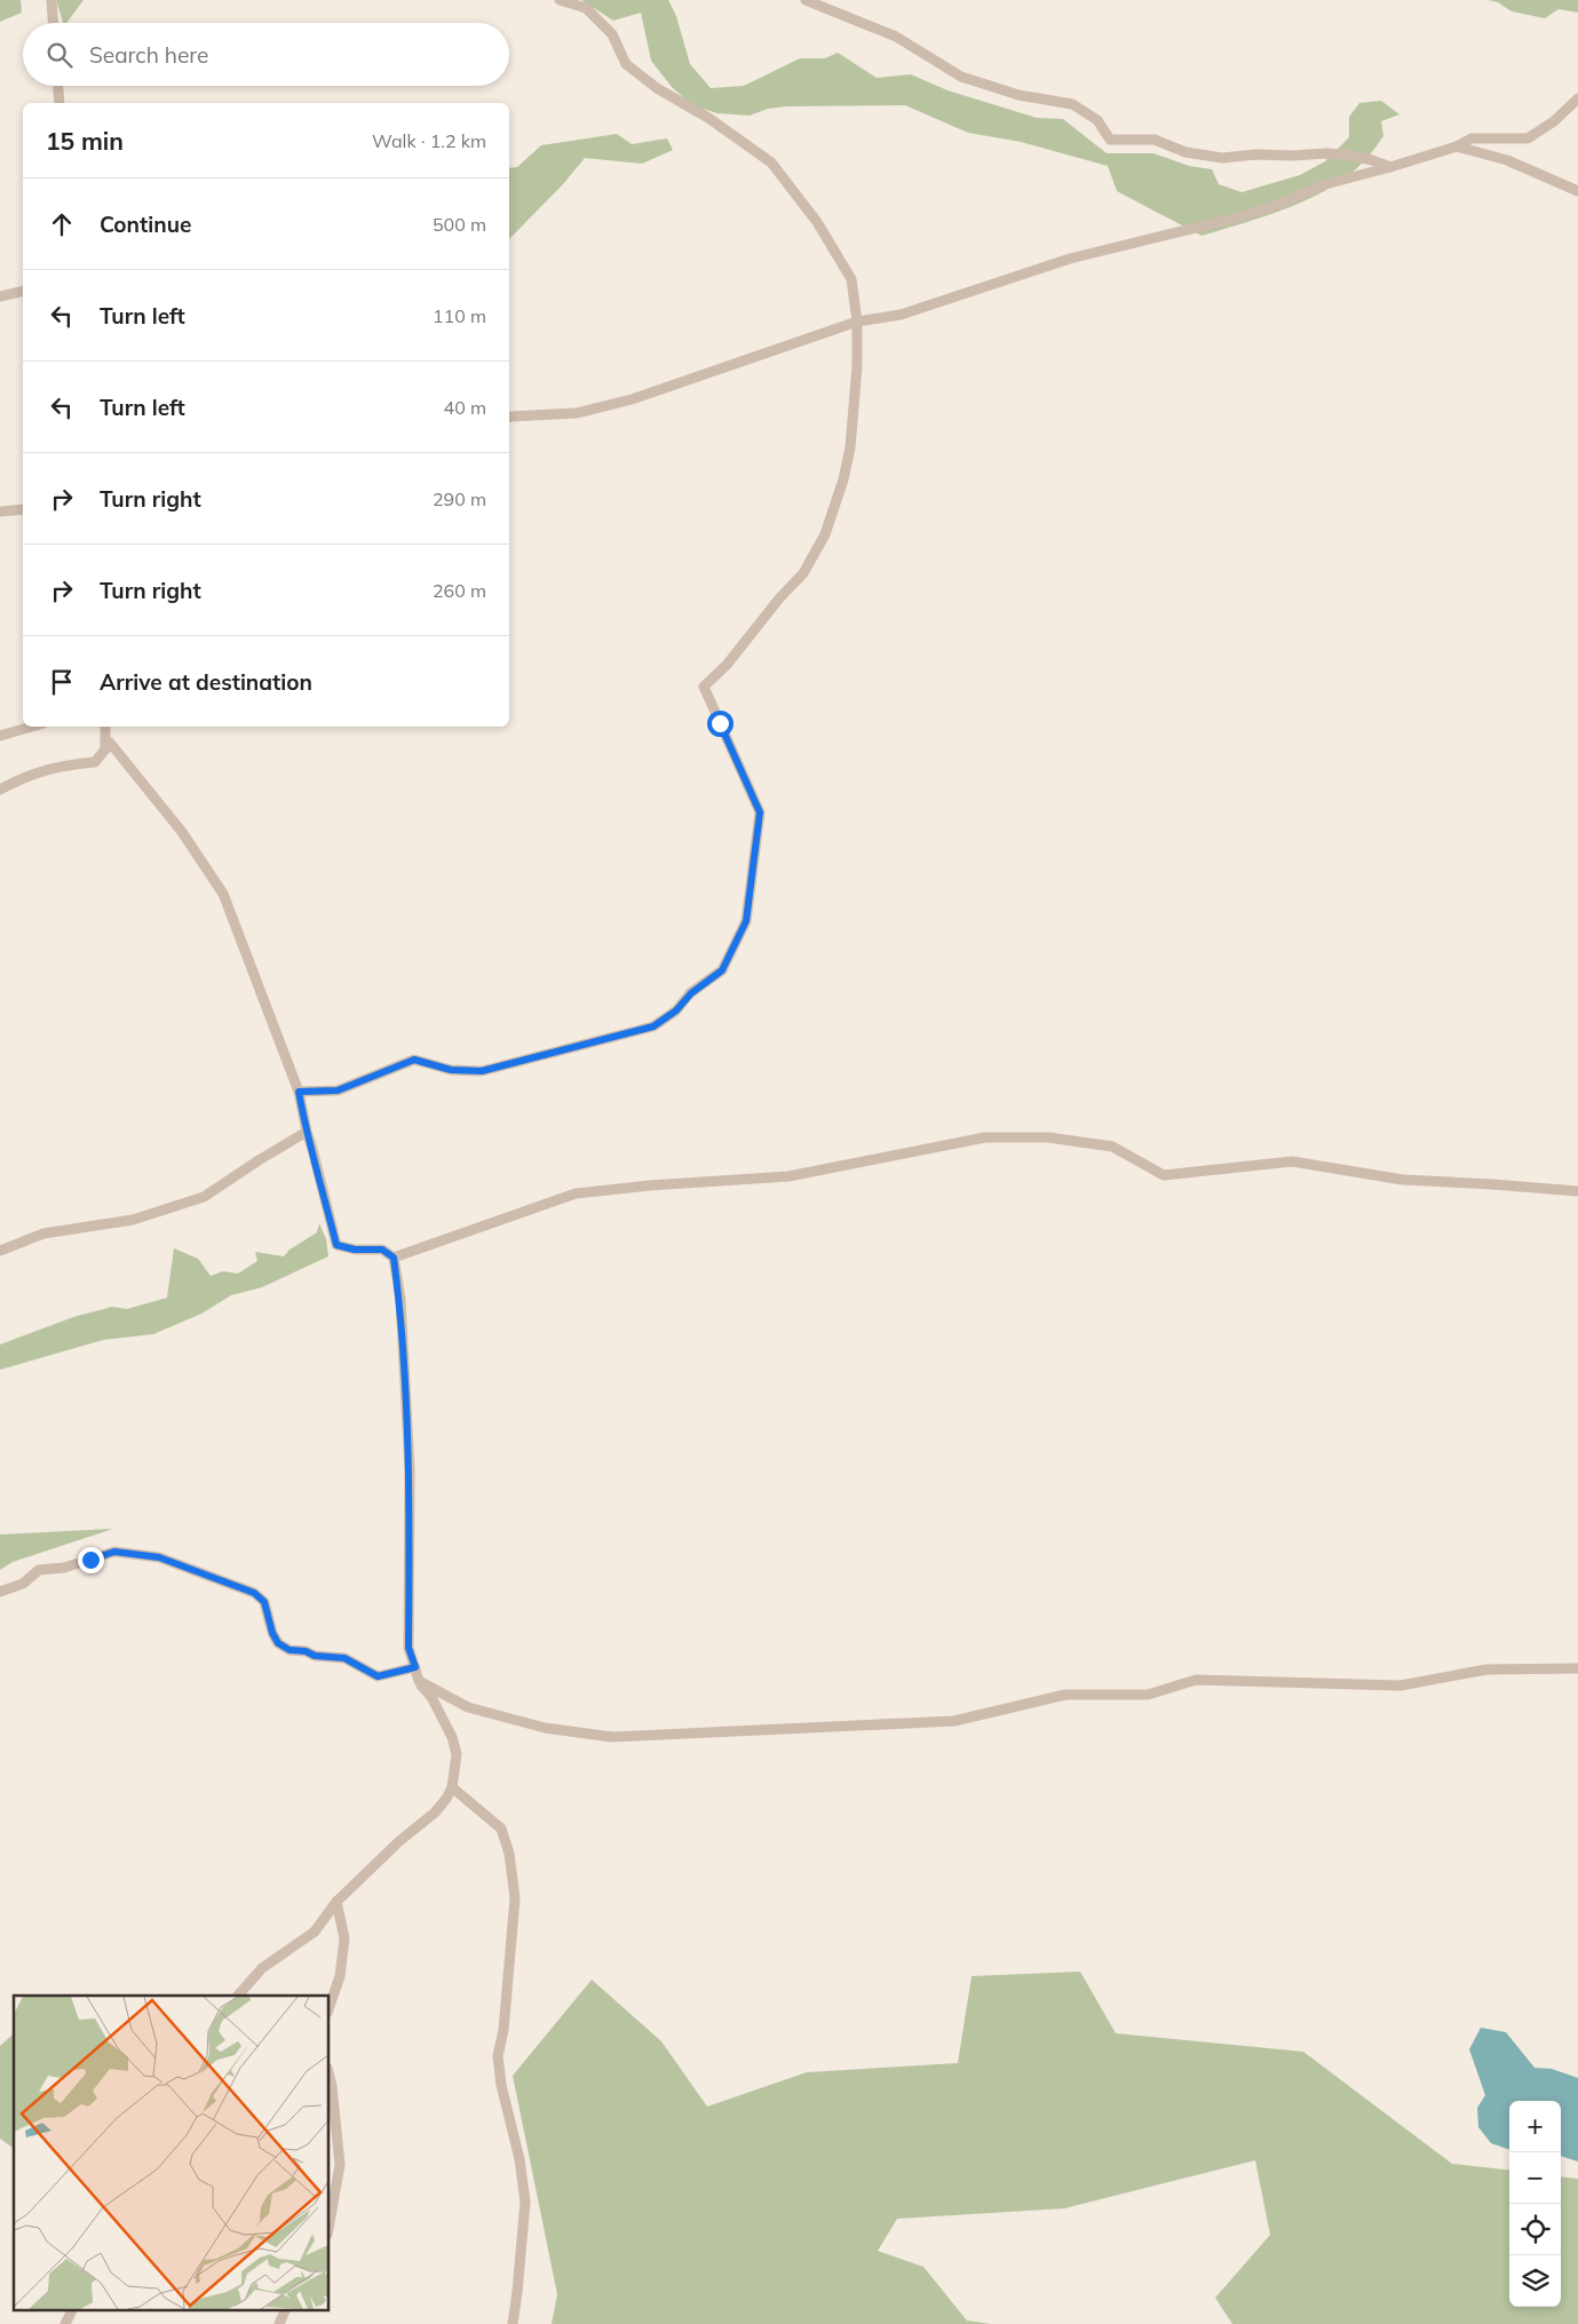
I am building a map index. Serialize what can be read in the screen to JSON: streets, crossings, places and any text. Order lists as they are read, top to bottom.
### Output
{
  "page": {
    "search": "Search here",
    "heading": ["15 min", "Walk · 1.2 km"],
    "list": [
      ["Continue", "500 m"],
      ["Turn left", "110 m"],
      ["Turn left", "40 m"],
      ["Turn right", "290 m"],
      ["Turn right", "260 m"],
      "Arrive at destination"
    ],
    "map_buttons": ["+", "−"]
  }
}
